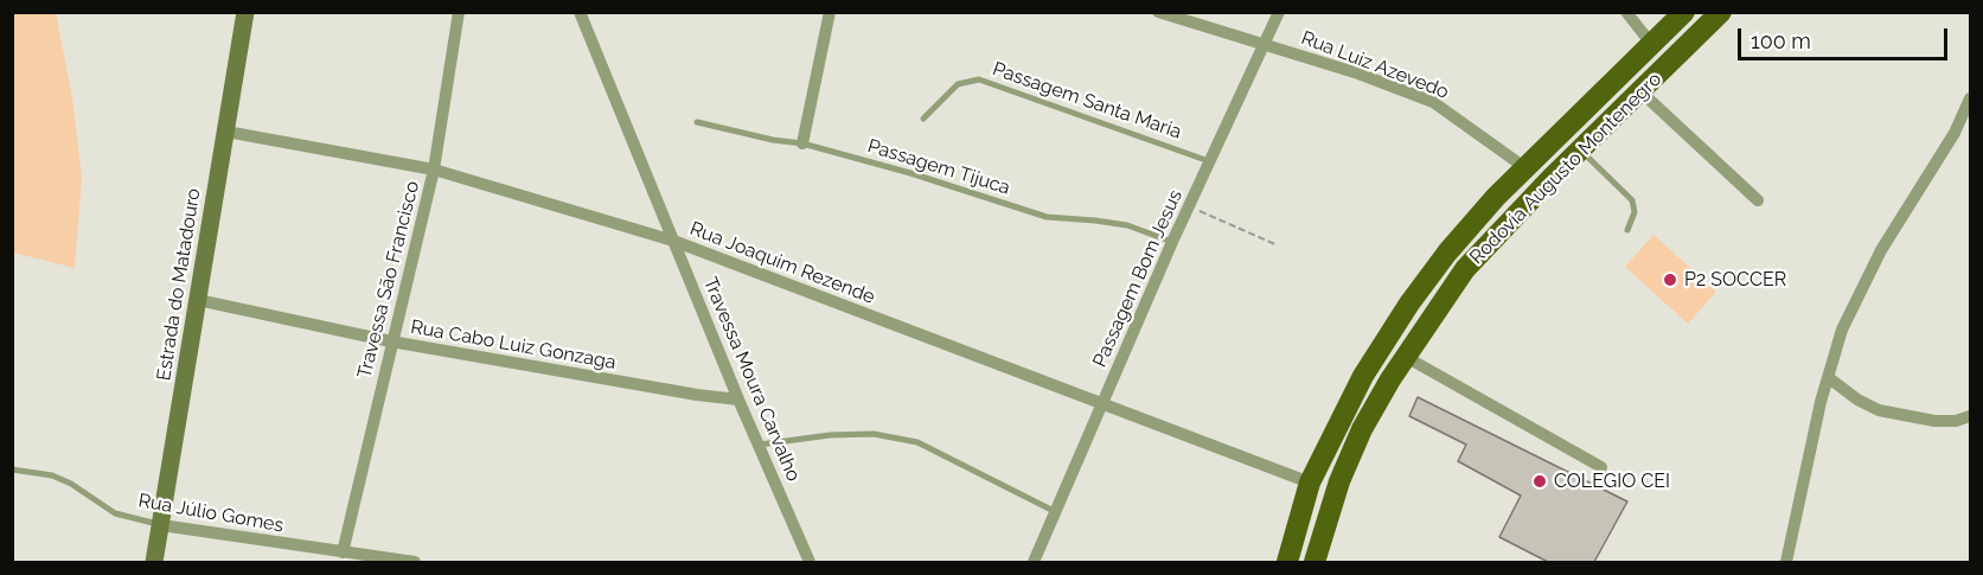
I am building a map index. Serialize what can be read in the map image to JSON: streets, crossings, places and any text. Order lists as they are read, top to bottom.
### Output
{
  "streets": {
    "main road": ["Rodovia Augusto Montenegro", "Estrada do Matadouro"],
    "street": [
      "Rua Luiz Azevedo",
      "Rua Joaquim Rezende",
      "Passagem Bom Jesus",
      "Travessa São Francisco",
      "Rua Cabo Luiz Gonzaga",
      "Travessa Moura Carvalho",
      "Rua Júlio Gomes"
    ],
    "lane": ["Passagem Santa Maria", "Passagem Tijuca"]
  },
  "crossings": [
    ["Rua Luiz Azevedo", "Rodovia Augusto Montenegro"],
    ["Rua Luiz Azevedo", "Passagem Bom Jesus"],
    ["Passagem Santa Maria", "Passagem Bom Jesus"],
    ["Passagem Tijuca", "Passagem Bom Jesus"],
    ["Rodovia Augusto Montenegro", "Rua Joaquim Rezende"],
    ["Rua Joaquim Rezende", "Passagem Bom Jesus"],
    ["Rua Joaquim Rezende", "Travessa São Francisco"],
    ["Rua Joaquim Rezende", "Estrada do Matadouro"],
    ["Rua Joaquim Rezende", "Travessa Moura Carvalho"],
    ["Travessa São Francisco", "Rua Cabo Luiz Gonzaga"],
    ["Travessa São Francisco", "Rua Júlio Gomes"],
    ["Estrada do Matadouro", "Rua Cabo Luiz Gonzaga"],
    ["Estrada do Matadouro", "Rua Júlio Gomes"],
    ["Rua Cabo Luiz Gonzaga", "Travessa Moura Carvalho"]
  ],
  "places": ["P2 SOCCER", "COLEGIO CEI"],
  "scale_bar": "100 m"
}
